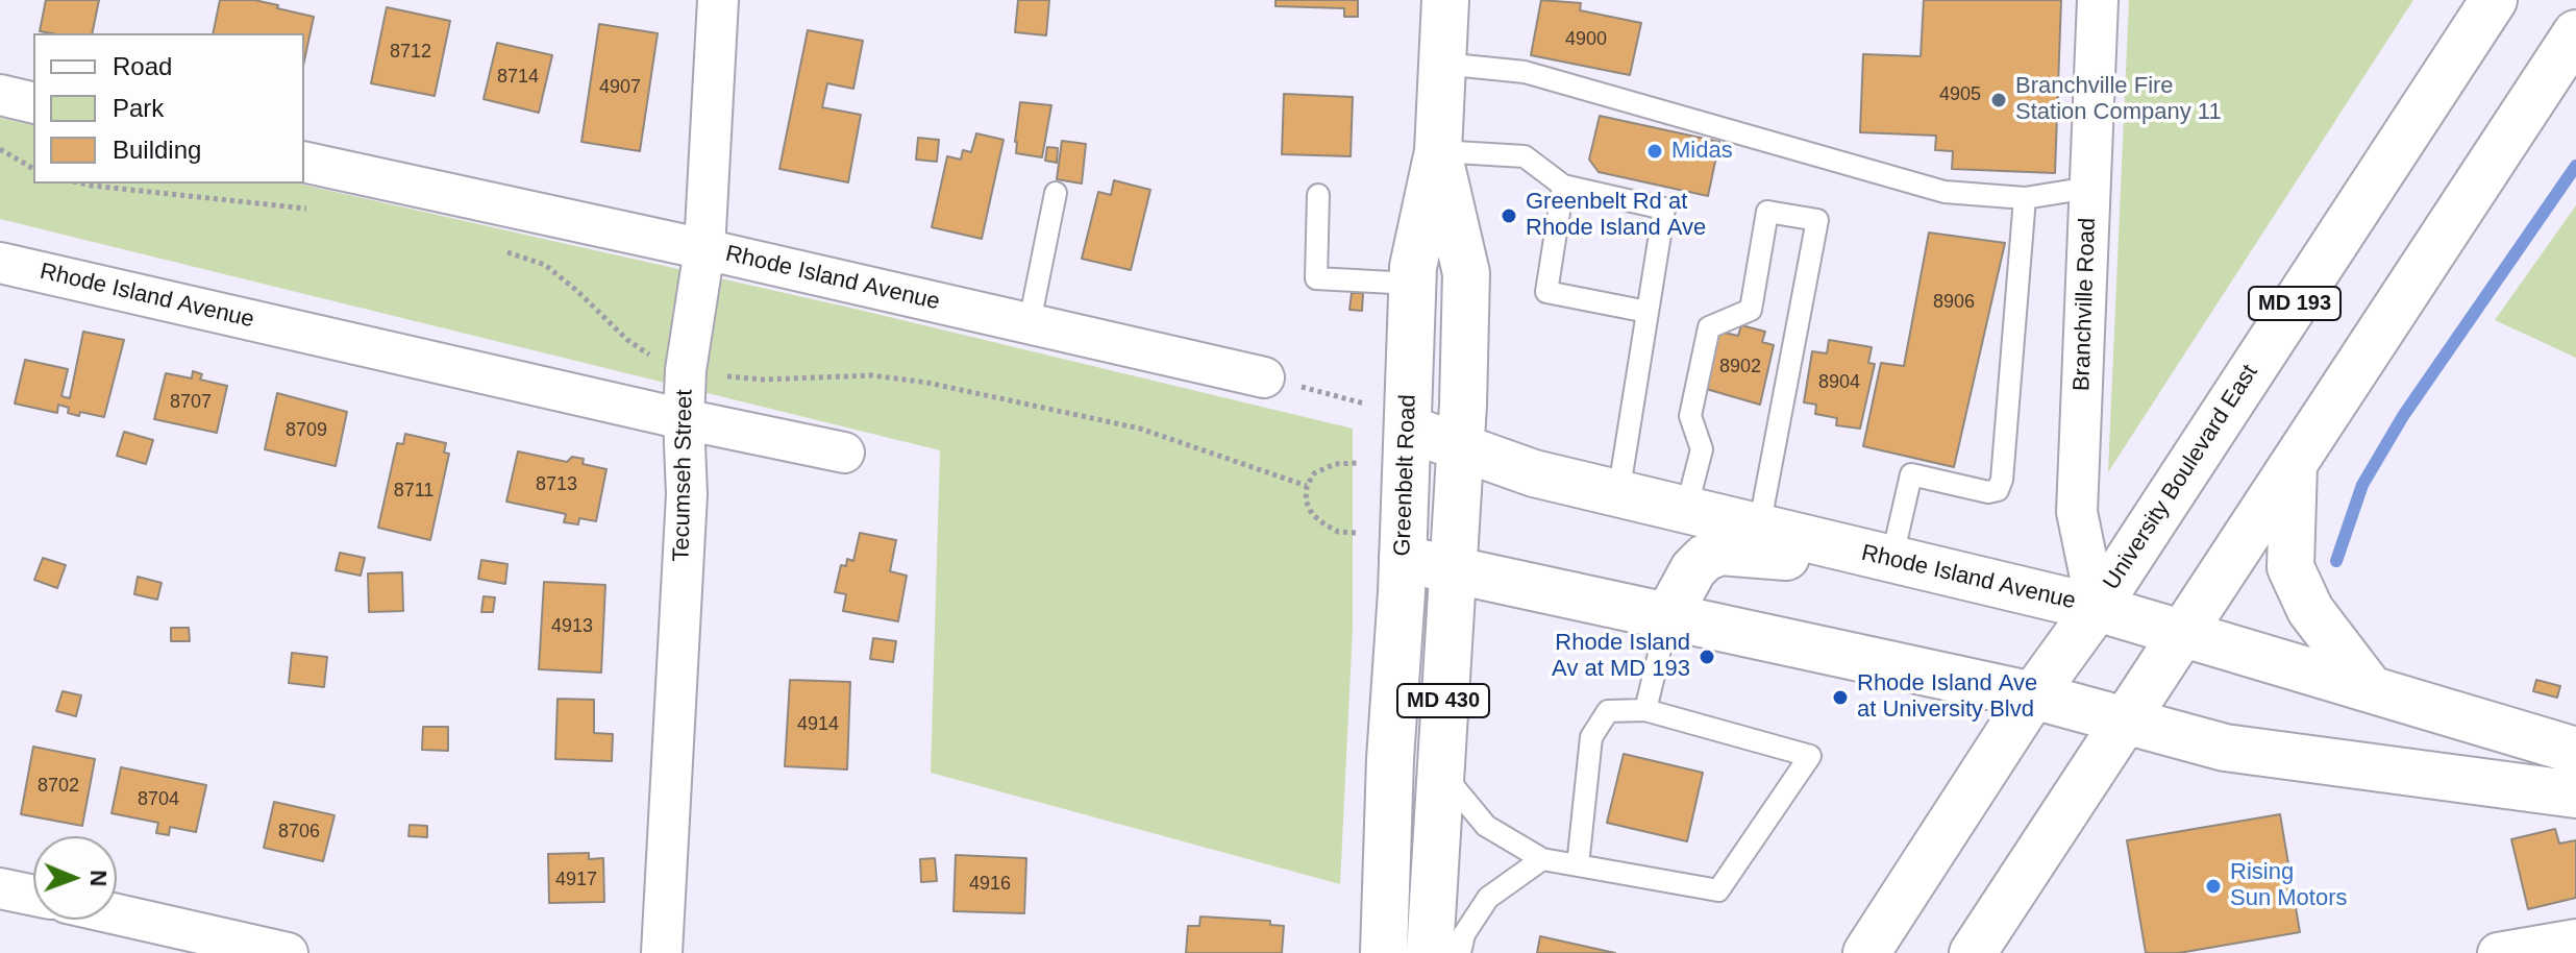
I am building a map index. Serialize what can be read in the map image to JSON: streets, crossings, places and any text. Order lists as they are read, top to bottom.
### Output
{
  "streets": {
    "main road": [
      "Rhode Island Avenue",
      "MD 193",
      "Greenbelt Road",
      "University Boulevard East",
      "MD 430"
    ],
    "street": ["Branchville Road", "Tecumseh Street"]
  },
  "crossings": [
    ["Rhode Island Avenue", "Branchville Road"],
    ["Rhode Island Avenue", "Tecumseh Street"],
    ["Rhode Island Avenue", "Greenbelt Road"],
    ["Rhode Island Avenue", "University Boulevard East"],
    ["Rhode Island Avenue", "MD 430"],
    ["Branchville Road", "University Boulevard East"],
    ["Greenbelt Road", "MD 430"]
  ],
  "places": [
    "Branchville Fire Station Company 11",
    "Midas",
    "Greenbelt Rd at Rhode Island Ave",
    "Rhode Island Av at MD 193",
    "Rhode Island Ave at University Blvd",
    "Rising Sun Motors"
  ],
  "house_numbers": [
    "4900",
    "8712",
    "8714",
    "4907",
    "4905",
    "8906",
    "8902",
    "8904",
    "8707",
    "8709",
    "8713",
    "8711",
    "4913",
    "4914",
    "8702",
    "8704",
    "8706",
    "4917",
    "4916"
  ],
  "legend": ["Road", "Park", "Building"],
  "north": "right"
}
